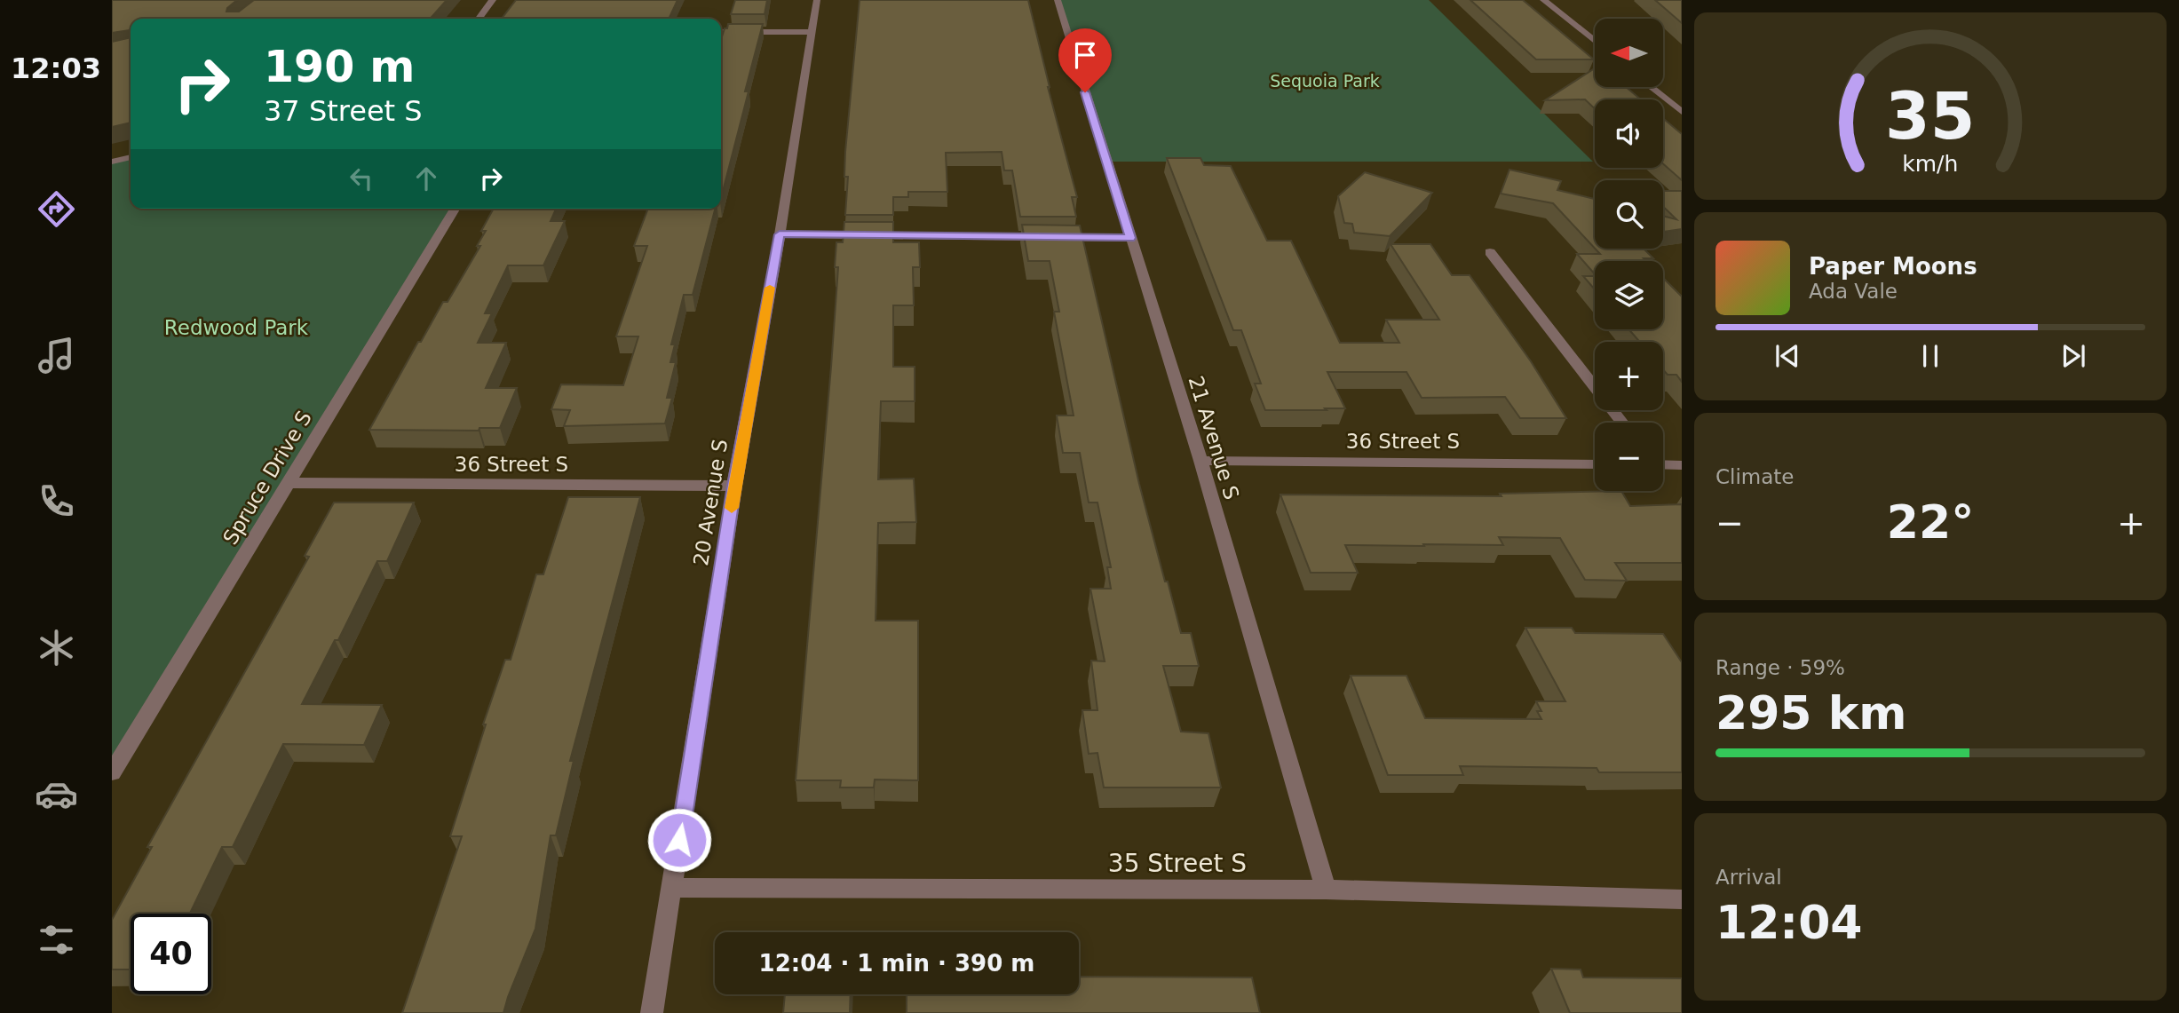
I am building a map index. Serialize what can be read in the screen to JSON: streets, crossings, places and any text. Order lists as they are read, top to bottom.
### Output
{
  "streets": {
    "street": [
      "21 Avenue S",
      "36 Street S",
      "Spruce Drive S",
      "20 Avenue S",
      "35 Street S"
    ]
  },
  "crossings": [
    ["21 Avenue S", "36 Street S"],
    ["21 Avenue S", "35 Street S"],
    ["36 Street S", "Spruce Drive S"],
    ["36 Street S", "20 Avenue S"],
    ["20 Avenue S", "35 Street S"]
  ],
  "parks": ["Sequoia Park", "Redwood Park"],
  "north": "left",
  "page": {
    "tabs": "12:03",
    "map_buttons": ["+", "−"],
    "turn": ["190 m", "37 Street S"],
    "song": ["Paper Moons", "Ada Vale"],
    "tile": [
      "Climate",
      ["Range · 59%", "295 km"],
      ["Arrival", "12:04"]
    ],
    "heat": ["−", "22°", "+"],
    "limit": "40",
    "trip": "12:04 · 1 min · 390 m",
    "gauge": ["35", "km/h"]
  }
}
